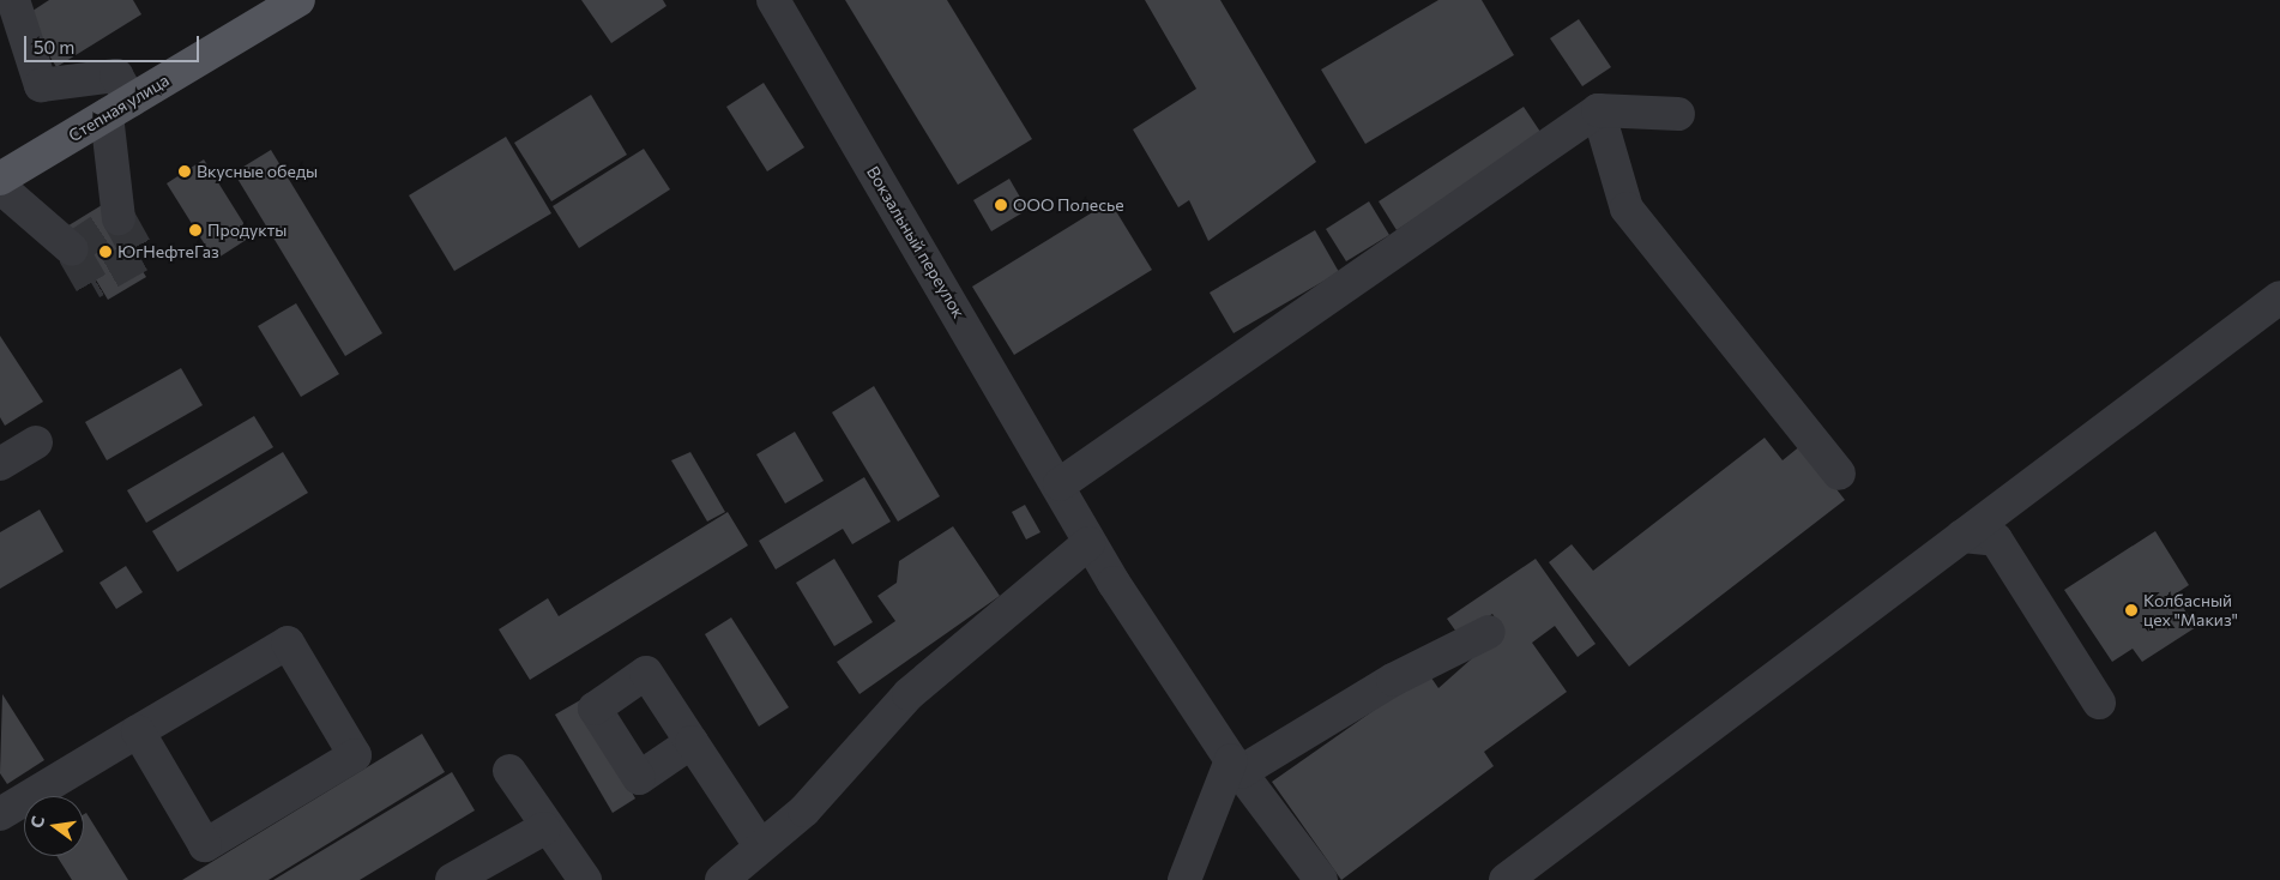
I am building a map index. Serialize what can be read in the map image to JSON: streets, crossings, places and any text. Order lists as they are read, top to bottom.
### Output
{
  "streets": {
    "main road": ["Степная улица"],
    "street": ["Вокзальный переулок"]
  },
  "places": [
    "Вкусные обеды",
    "ООО Полесье",
    "Продукты",
    "ЮгНефтеГаз",
    "Колбасный цех \"Макиз\""
  ],
  "scale_bar": "50 m",
  "north": "left"
}
